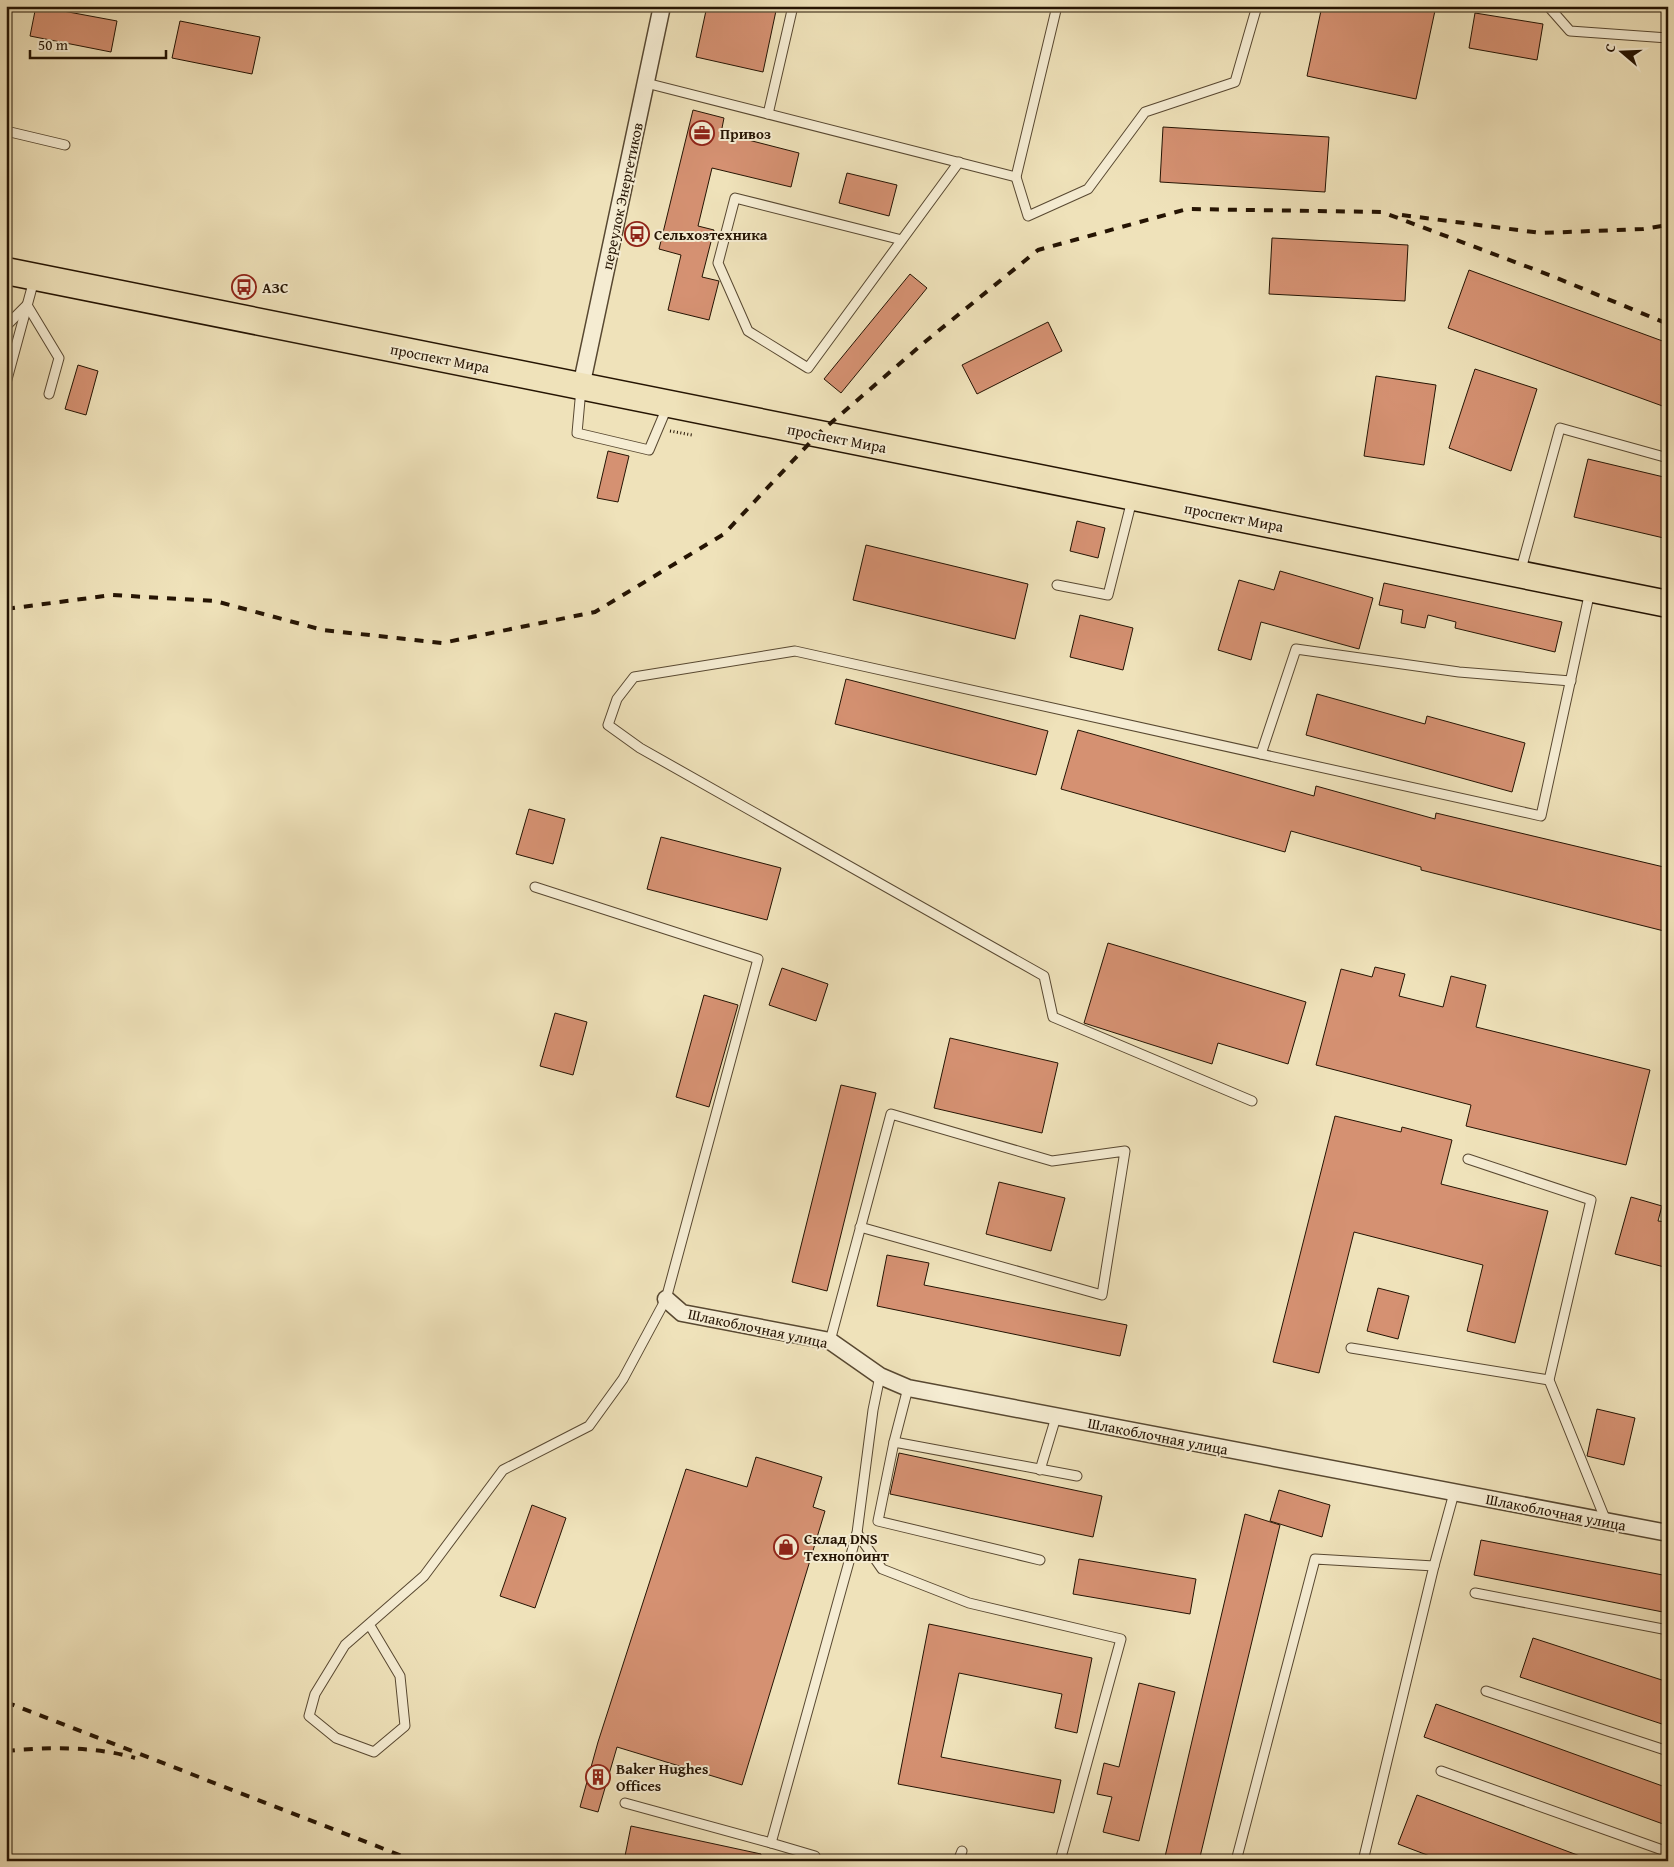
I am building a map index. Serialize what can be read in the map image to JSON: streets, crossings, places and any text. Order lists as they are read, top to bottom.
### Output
{
  "streets": {
    "main road": ["проспект Мира"],
    "street": ["переулок Энергетиков", "Шлакоблочная улица"]
  },
  "crossings": [
    ["переулок Энергетиков", "проспект Мира"]
  ],
  "places": {
    "office": ["Привоз"],
    "bus stop": ["Сельхозтехника", "АЗС"],
    "shop": ["Склад DNS Технопоинт"],
    "building": ["Baker Hughes Offices"]
  },
  "scale_bar": "50 m",
  "north": "left"
}
